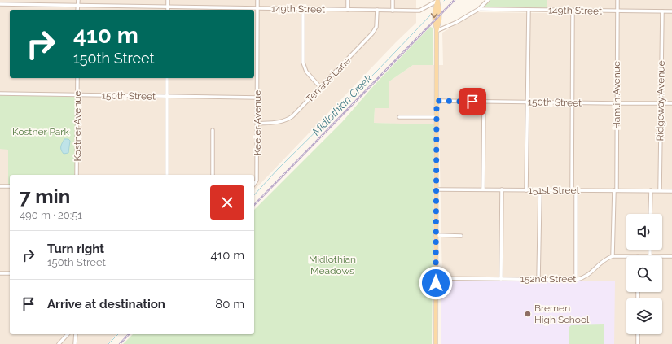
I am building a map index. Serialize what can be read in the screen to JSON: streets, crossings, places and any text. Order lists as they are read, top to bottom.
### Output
{
  "streets": {
    "street": [
      "149th Street",
      "Terrace Lane",
      "Hamlin Avenue",
      "150th Street",
      "Ridgeway Avenue",
      "Keeler Avenue",
      "Kostner Avenue",
      "151st Street",
      "152nd Street"
    ]
  },
  "crossings": [
    ["149th Street", "Terrace Lane"],
    ["149th Street", "Hamlin Avenue"],
    ["149th Street", "Ridgeway Avenue"],
    ["149th Street", "Keeler Avenue"],
    ["Terrace Lane", "Keeler Avenue"],
    ["Hamlin Avenue", "150th Street"],
    ["Hamlin Avenue", "151st Street"],
    ["Hamlin Avenue", "152nd Street"],
    ["150th Street", "Ridgeway Avenue"],
    ["150th Street", "Keeler Avenue"],
    ["150th Street", "Kostner Avenue"],
    ["Ridgeway Avenue", "151st Street"]
  ],
  "water": ["Midlothian Creek"],
  "parks": ["Kostner Park", "Midlothian Meadows"],
  "places": ["Bremen High School"],
  "page": {
    "turn": ["410 m", "150th Street"],
    "heading": ["7 min", "490 m · 20:51"],
    "list": [
      {
        "name": "Turn right",
        "note": "150th Street",
        "value": "410 m"
      },
      {
        "name": "Arrive at destination",
        "value": "80 m"
      }
    ]
  }
}
